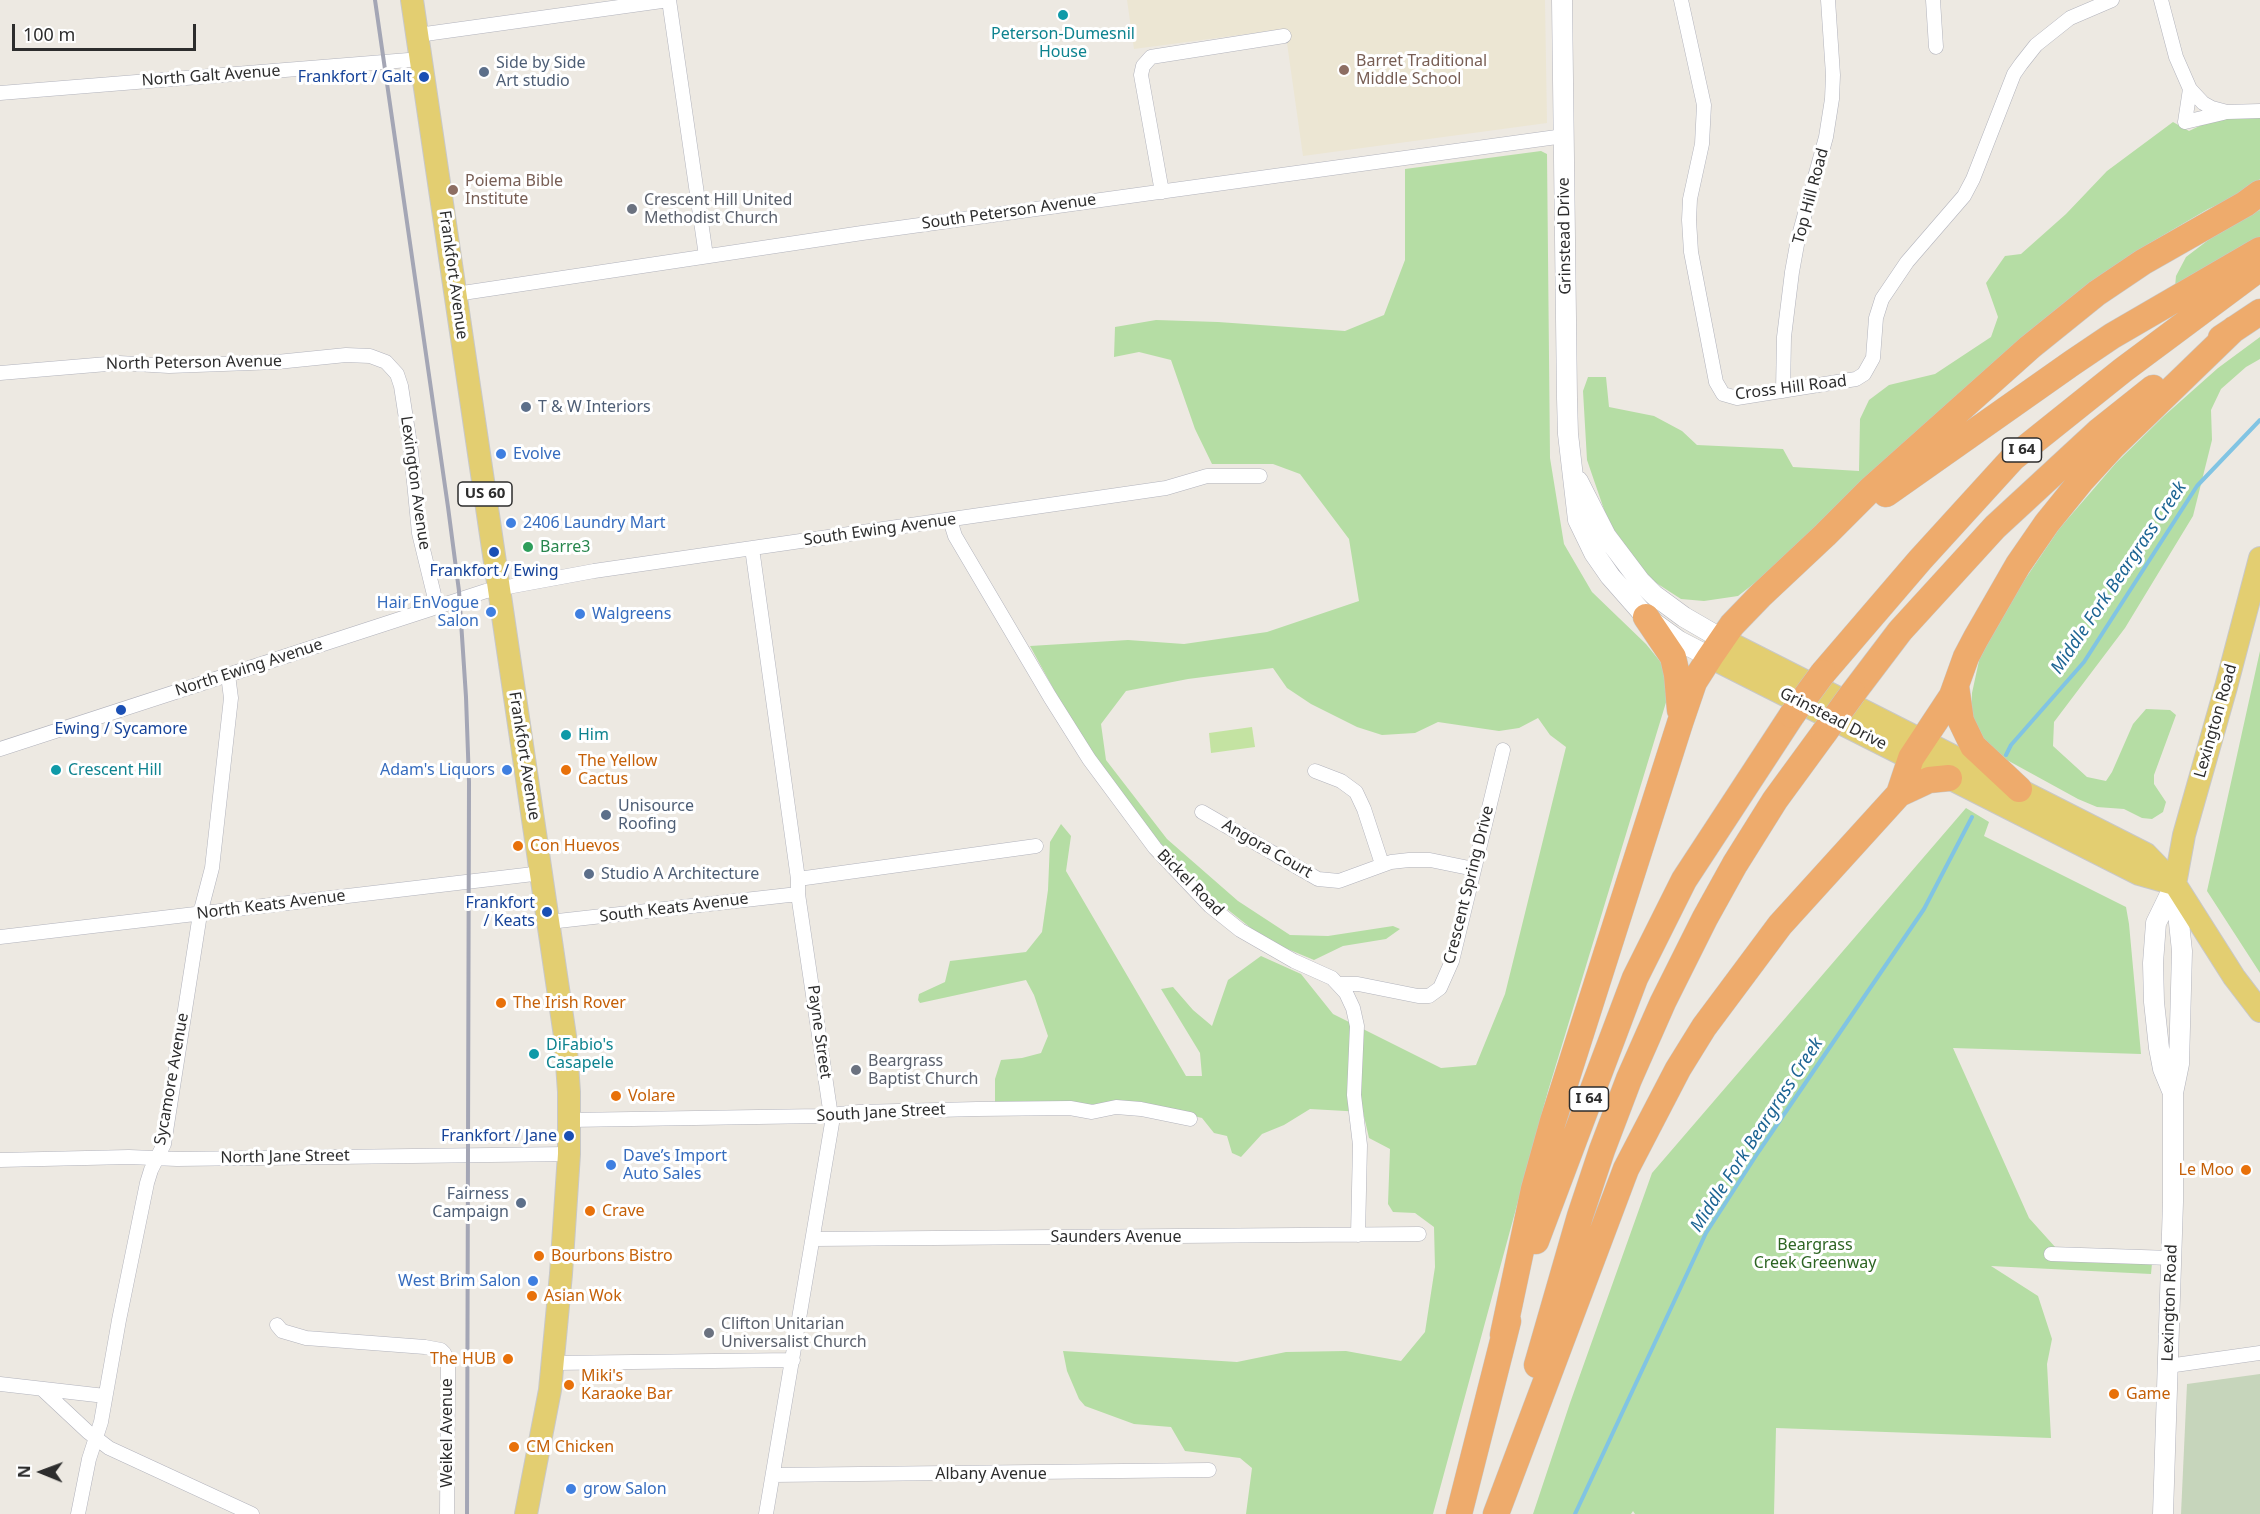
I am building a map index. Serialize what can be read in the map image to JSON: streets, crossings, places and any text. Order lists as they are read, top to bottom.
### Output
{
  "streets": {
    "highway": ["I 64"],
    "main road": [
      "Grinstead Drive",
      "Frankfort Avenue",
      "US 60",
      "Lexington Road"
    ],
    "street": [
      "North Galt Avenue",
      "Top Hill Road",
      "South Peterson Avenue",
      "North Peterson Avenue",
      "Cross Hill Road",
      "Lexington Avenue",
      "South Ewing Avenue",
      "North Ewing Avenue",
      "Angora Court",
      "Bickel Road",
      "Crescent Spring Drive",
      "North Keats Avenue",
      "South Keats Avenue",
      "Payne Street",
      "Sycamore Avenue",
      "South Jane Street",
      "North Jane Street",
      "Saunders Avenue",
      "Weikel Avenue",
      "Albany Avenue"
    ]
  },
  "crossings": [
    ["North Galt Avenue", "Frankfort Avenue"],
    ["Top Hill Road", "Cross Hill Road"],
    ["South Peterson Avenue", "Grinstead Drive"],
    ["South Peterson Avenue", "Frankfort Avenue"],
    ["Grinstead Drive", "Lexington Road"],
    ["Frankfort Avenue", "South Ewing Avenue"],
    ["Frankfort Avenue", "North Ewing Avenue"],
    ["Frankfort Avenue", "North Keats Avenue"],
    ["Frankfort Avenue", "South Keats Avenue"],
    ["Frankfort Avenue", "South Jane Street"],
    ["Frankfort Avenue", "North Jane Street"],
    ["North Peterson Avenue", "Lexington Avenue"],
    ["Lexington Avenue", "North Ewing Avenue"],
    ["South Ewing Avenue", "North Ewing Avenue"],
    ["South Ewing Avenue", "Bickel Road"],
    ["South Ewing Avenue", "Payne Street"],
    ["North Ewing Avenue", "Sycamore Avenue"],
    ["Bickel Road", "Crescent Spring Drive"],
    ["North Keats Avenue", "Sycamore Avenue"],
    ["South Keats Avenue", "Payne Street"],
    ["Payne Street", "South Jane Street"],
    ["Payne Street", "Saunders Avenue"],
    ["Payne Street", "Albany Avenue"],
    ["Sycamore Avenue", "North Jane Street"]
  ],
  "water": ["Middle Fork Beargrass Creek"],
  "parks": ["Beargrass Creek Greenway"],
  "places": [
    "Peterson-Dumesnil House",
    "Barret Traditional Middle School",
    "Side by Side Art studio",
    "Frankfort / Galt",
    "Poiema Bible Institute",
    "Crescent Hill United Methodist Church",
    "T & W Interiors",
    "Evolve",
    "2406 Laundry Mart",
    "Barre3",
    "Frankfort / Ewing",
    "Hair EnVogue Salon",
    "Walgreens",
    "Ewing / Sycamore",
    "Him",
    "Crescent Hill",
    "Adam's Liquors",
    "The Yellow Cactus",
    "Unisource Roofing",
    "Con Huevos",
    "Studio A Architecture",
    "Frankfort / Keats",
    "The Irish Rover",
    "DiFabio's Casapele",
    "Beargrass Baptist Church",
    "Volare",
    "Frankfort / Jane",
    "Dave’s Import Auto Sales",
    "Le Moo",
    "Fairness Campaign",
    "Crave",
    "Bourbons Bistro",
    "West Brim Salon",
    "Asian Wok",
    "Clifton Unitarian Universalist Church",
    "The HUB",
    "Miki's Karaoke Bar",
    "Game",
    "CM Chicken",
    "grow Salon"
  ],
  "scale_bar": "100 m",
  "north": "left"
}
